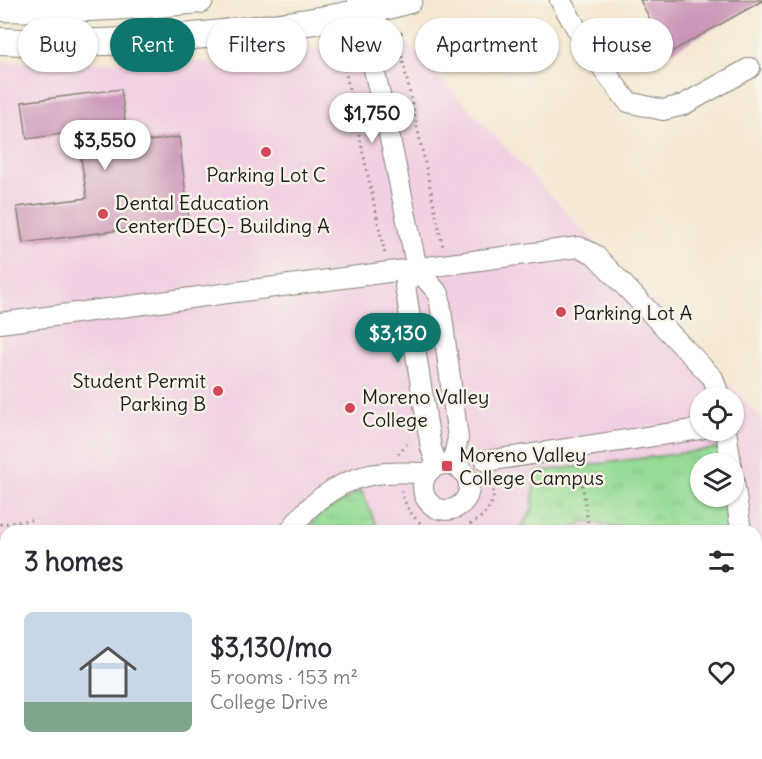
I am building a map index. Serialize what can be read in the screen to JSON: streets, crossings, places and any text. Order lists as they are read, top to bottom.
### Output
{
  "places": {
    "other": [
      "Parking Lot C",
      "Dental Education Center(DEC)- Building A",
      "Parking Lot A",
      "Student Permit Parking B",
      "Moreno Valley College"
    ],
    "transit": ["Moreno Valley College Campus"]
  },
  "page": {
    "chip": [
      "Buy",
      "Rent",
      "Filters",
      "New",
      "Apartment",
      "House"
    ],
    "price": ["$1,750", "$3,550", "$3,130"],
    "heading": "3 homes",
    "list": [
      {
        "name": "$3,130/mo",
        "note": "5 rooms · 153 m² · College Drive"
      }
    ]
  }
}
